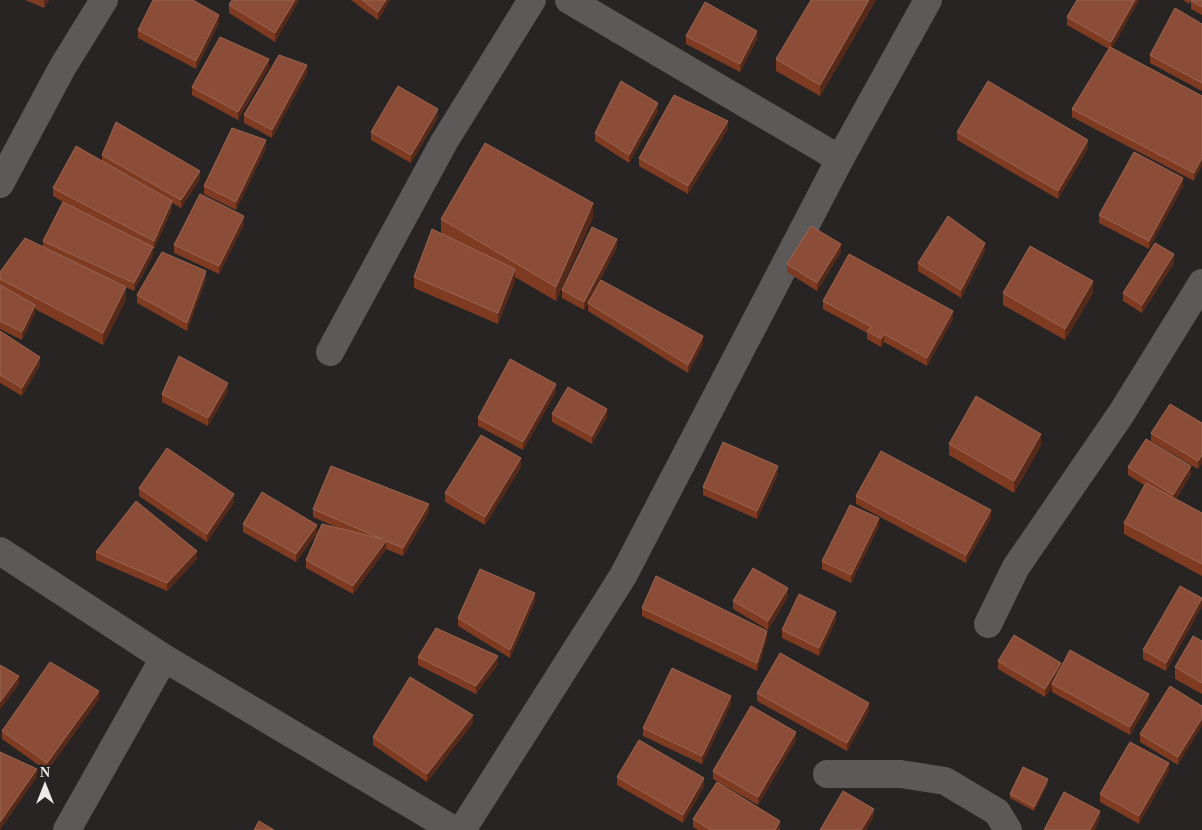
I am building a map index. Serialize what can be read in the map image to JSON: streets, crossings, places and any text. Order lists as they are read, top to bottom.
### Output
{
  "north": "top"
}
